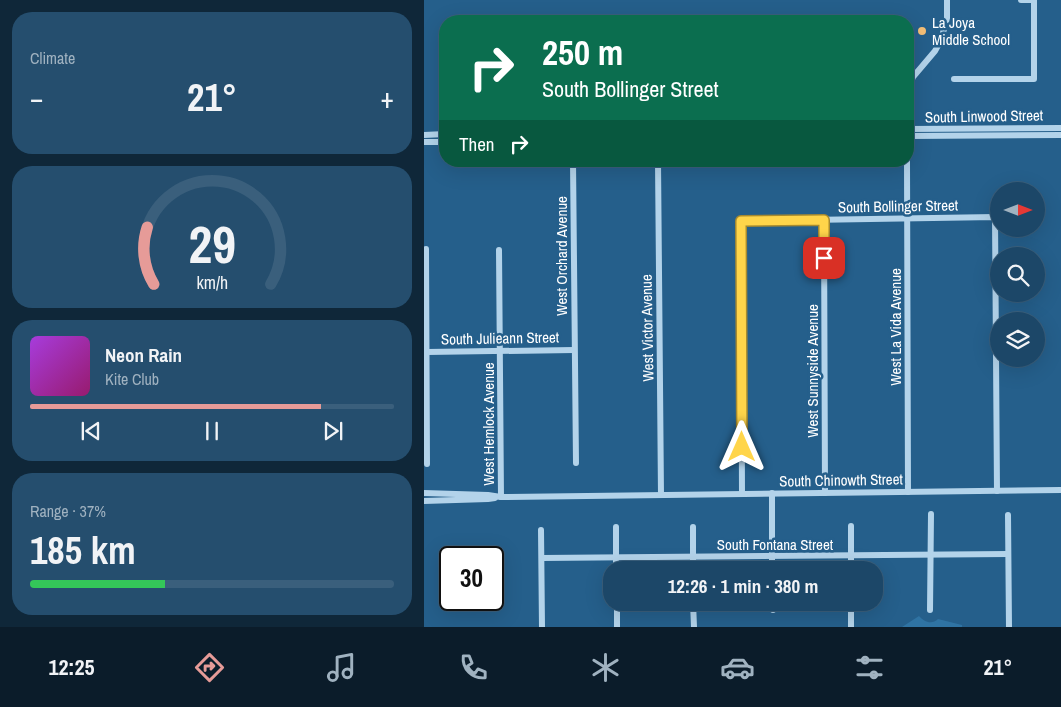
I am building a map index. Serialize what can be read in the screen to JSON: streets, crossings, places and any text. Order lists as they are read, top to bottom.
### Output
{
  "streets": {
    "street": [
      "South Linwood Street",
      "South Bollinger Street",
      "West Orchard Avenue",
      "West La Vida Avenue",
      "West Victor Avenue",
      "South Julieann Street",
      "West Sunnyside Avenue",
      "West Hemlock Avenue",
      "South Chinowth Street",
      "South Fontana Street"
    ]
  },
  "crossings": [
    ["South Bollinger Street", "West La Vida Avenue"],
    ["South Bollinger Street", "West Sunnyside Avenue"],
    ["South Bollinger Street", "South Chinowth Street"],
    ["West Orchard Avenue", "South Julieann Street"],
    ["West La Vida Avenue", "South Chinowth Street"],
    ["West Victor Avenue", "South Chinowth Street"],
    ["South Julieann Street", "West Hemlock Avenue"],
    ["West Sunnyside Avenue", "South Chinowth Street"],
    ["West Hemlock Avenue", "South Chinowth Street"]
  ],
  "places": ["La Joya Middle School"],
  "north": "right",
  "page": {
    "tile": [
      "Climate",
      ["Range · 37%", "185 km"]
    ],
    "turn": ["250 m", "South Bollinger Street"],
    "heat": ["−", "21°", "+"],
    "then": "Then",
    "song": ["Neon Rain", "Kite Club"],
    "limit": "30",
    "trip": "12:26 · 1 min · 380 m",
    "tabs": ["12:25", "21°"],
    "gauge": ["29", "km/h"]
  }
}
